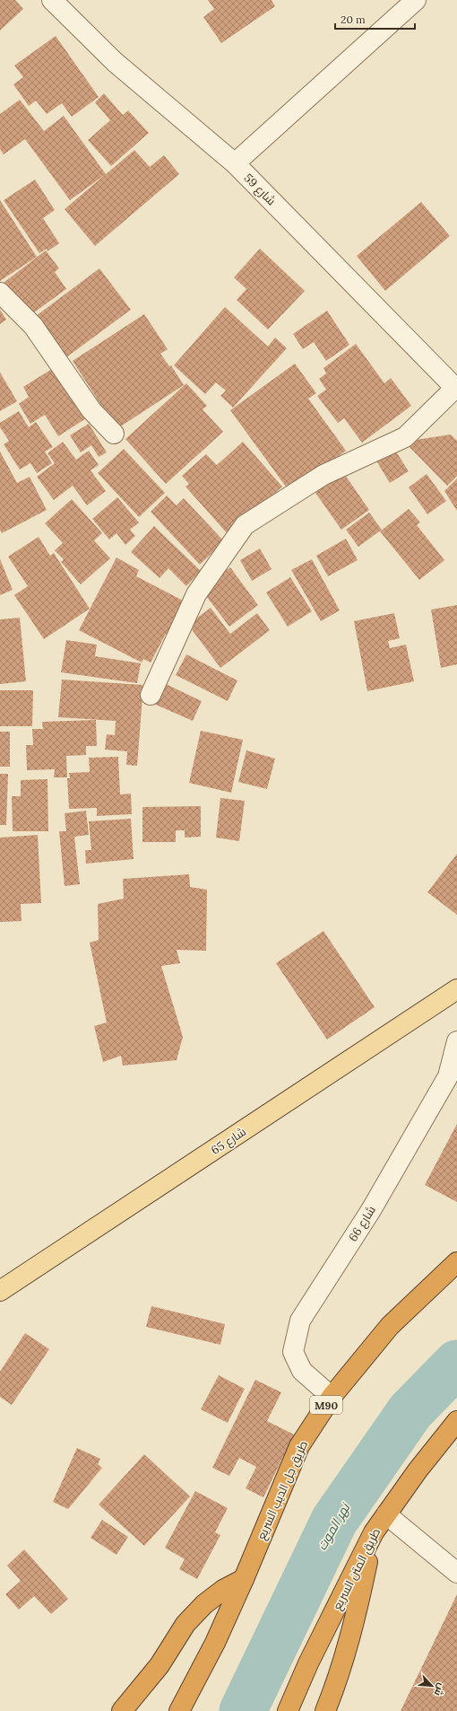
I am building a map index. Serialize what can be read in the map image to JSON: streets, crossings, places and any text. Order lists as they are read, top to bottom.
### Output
{
  "streets": {
    "highway": ["M90", "طريق جل الديب السريع", "طريق المتن السريع"],
    "main road": ["شارع 65"],
    "street": ["شارع 59", "شارع 66"]
  },
  "crossings": [
    ["شارع 66", "طريق جل الديب السريع"],
    ["M90", "طريق جل الديب السريع"]
  ],
  "water": ["نهر الموت"],
  "scale_bar": "20 m",
  "north": "bottom right"
}
